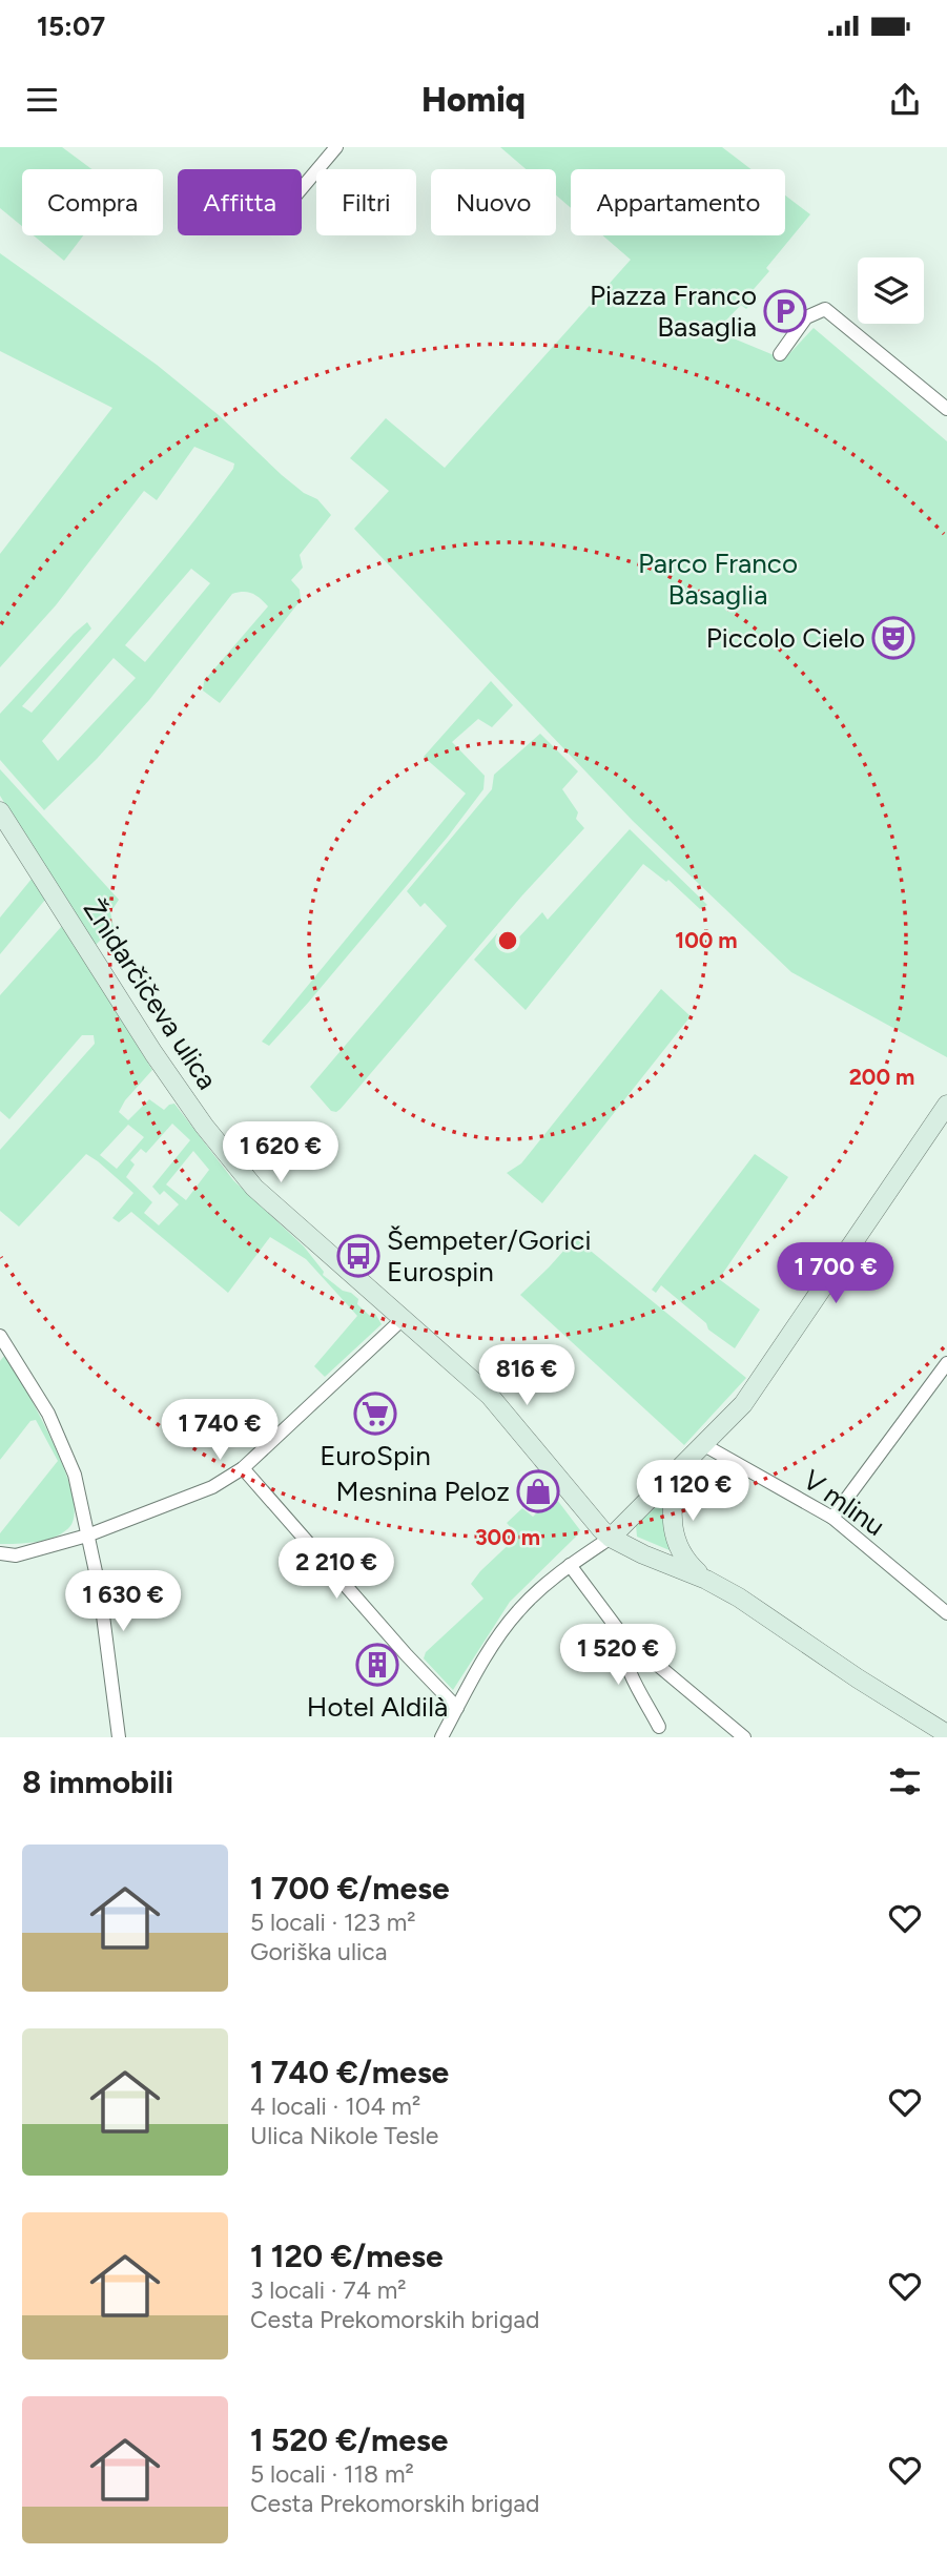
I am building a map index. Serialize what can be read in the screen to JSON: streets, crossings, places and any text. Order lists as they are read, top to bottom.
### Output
{
  "streets": {
    "street": ["Žnidarčičeva ulica", "V mlinu"]
  },
  "parks": ["Parco Franco Basaglia"],
  "places": {
    "parking": ["Piazza Franco Basaglia"],
    "theatre": ["Piccolo Cielo"],
    "bus stop": ["Šempeter/Gorici Eurospin"],
    "supermarket": ["EuroSpin"],
    "shop": ["Mesnina Peloz"],
    "building": ["Hotel Aldilà"]
  },
  "page": {
    "status": "15:07",
    "header": "Homiq",
    "chip": [
      "Compra",
      "Affitta",
      "Filtri",
      "Nuovo",
      "Appartamento"
    ],
    "price": [
      "1 620 €",
      "1 700 €",
      "816 €",
      "1 740 €",
      "1 120 €",
      "2 210 €",
      "1 630 €",
      "1 520 €"
    ],
    "heading": "8 immobili",
    "list": [
      {
        "name": "1 700 €/mese",
        "note": "5 locali · 123 m² · Goriška ulica"
      },
      {
        "name": "1 740 €/mese",
        "note": "4 locali · 104 m² · Ulica Nikole Tesle"
      },
      {
        "name": "1 120 €/mese",
        "note": "3 locali · 74 m² · Cesta Prekomorskih brigad"
      },
      {
        "name": "1 520 €/mese",
        "note": "5 locali · 118 m² · Cesta Prekomorskih brigad"
      }
    ]
  },
  "rings": ["100 m", "200 m", "300 m"]
}
